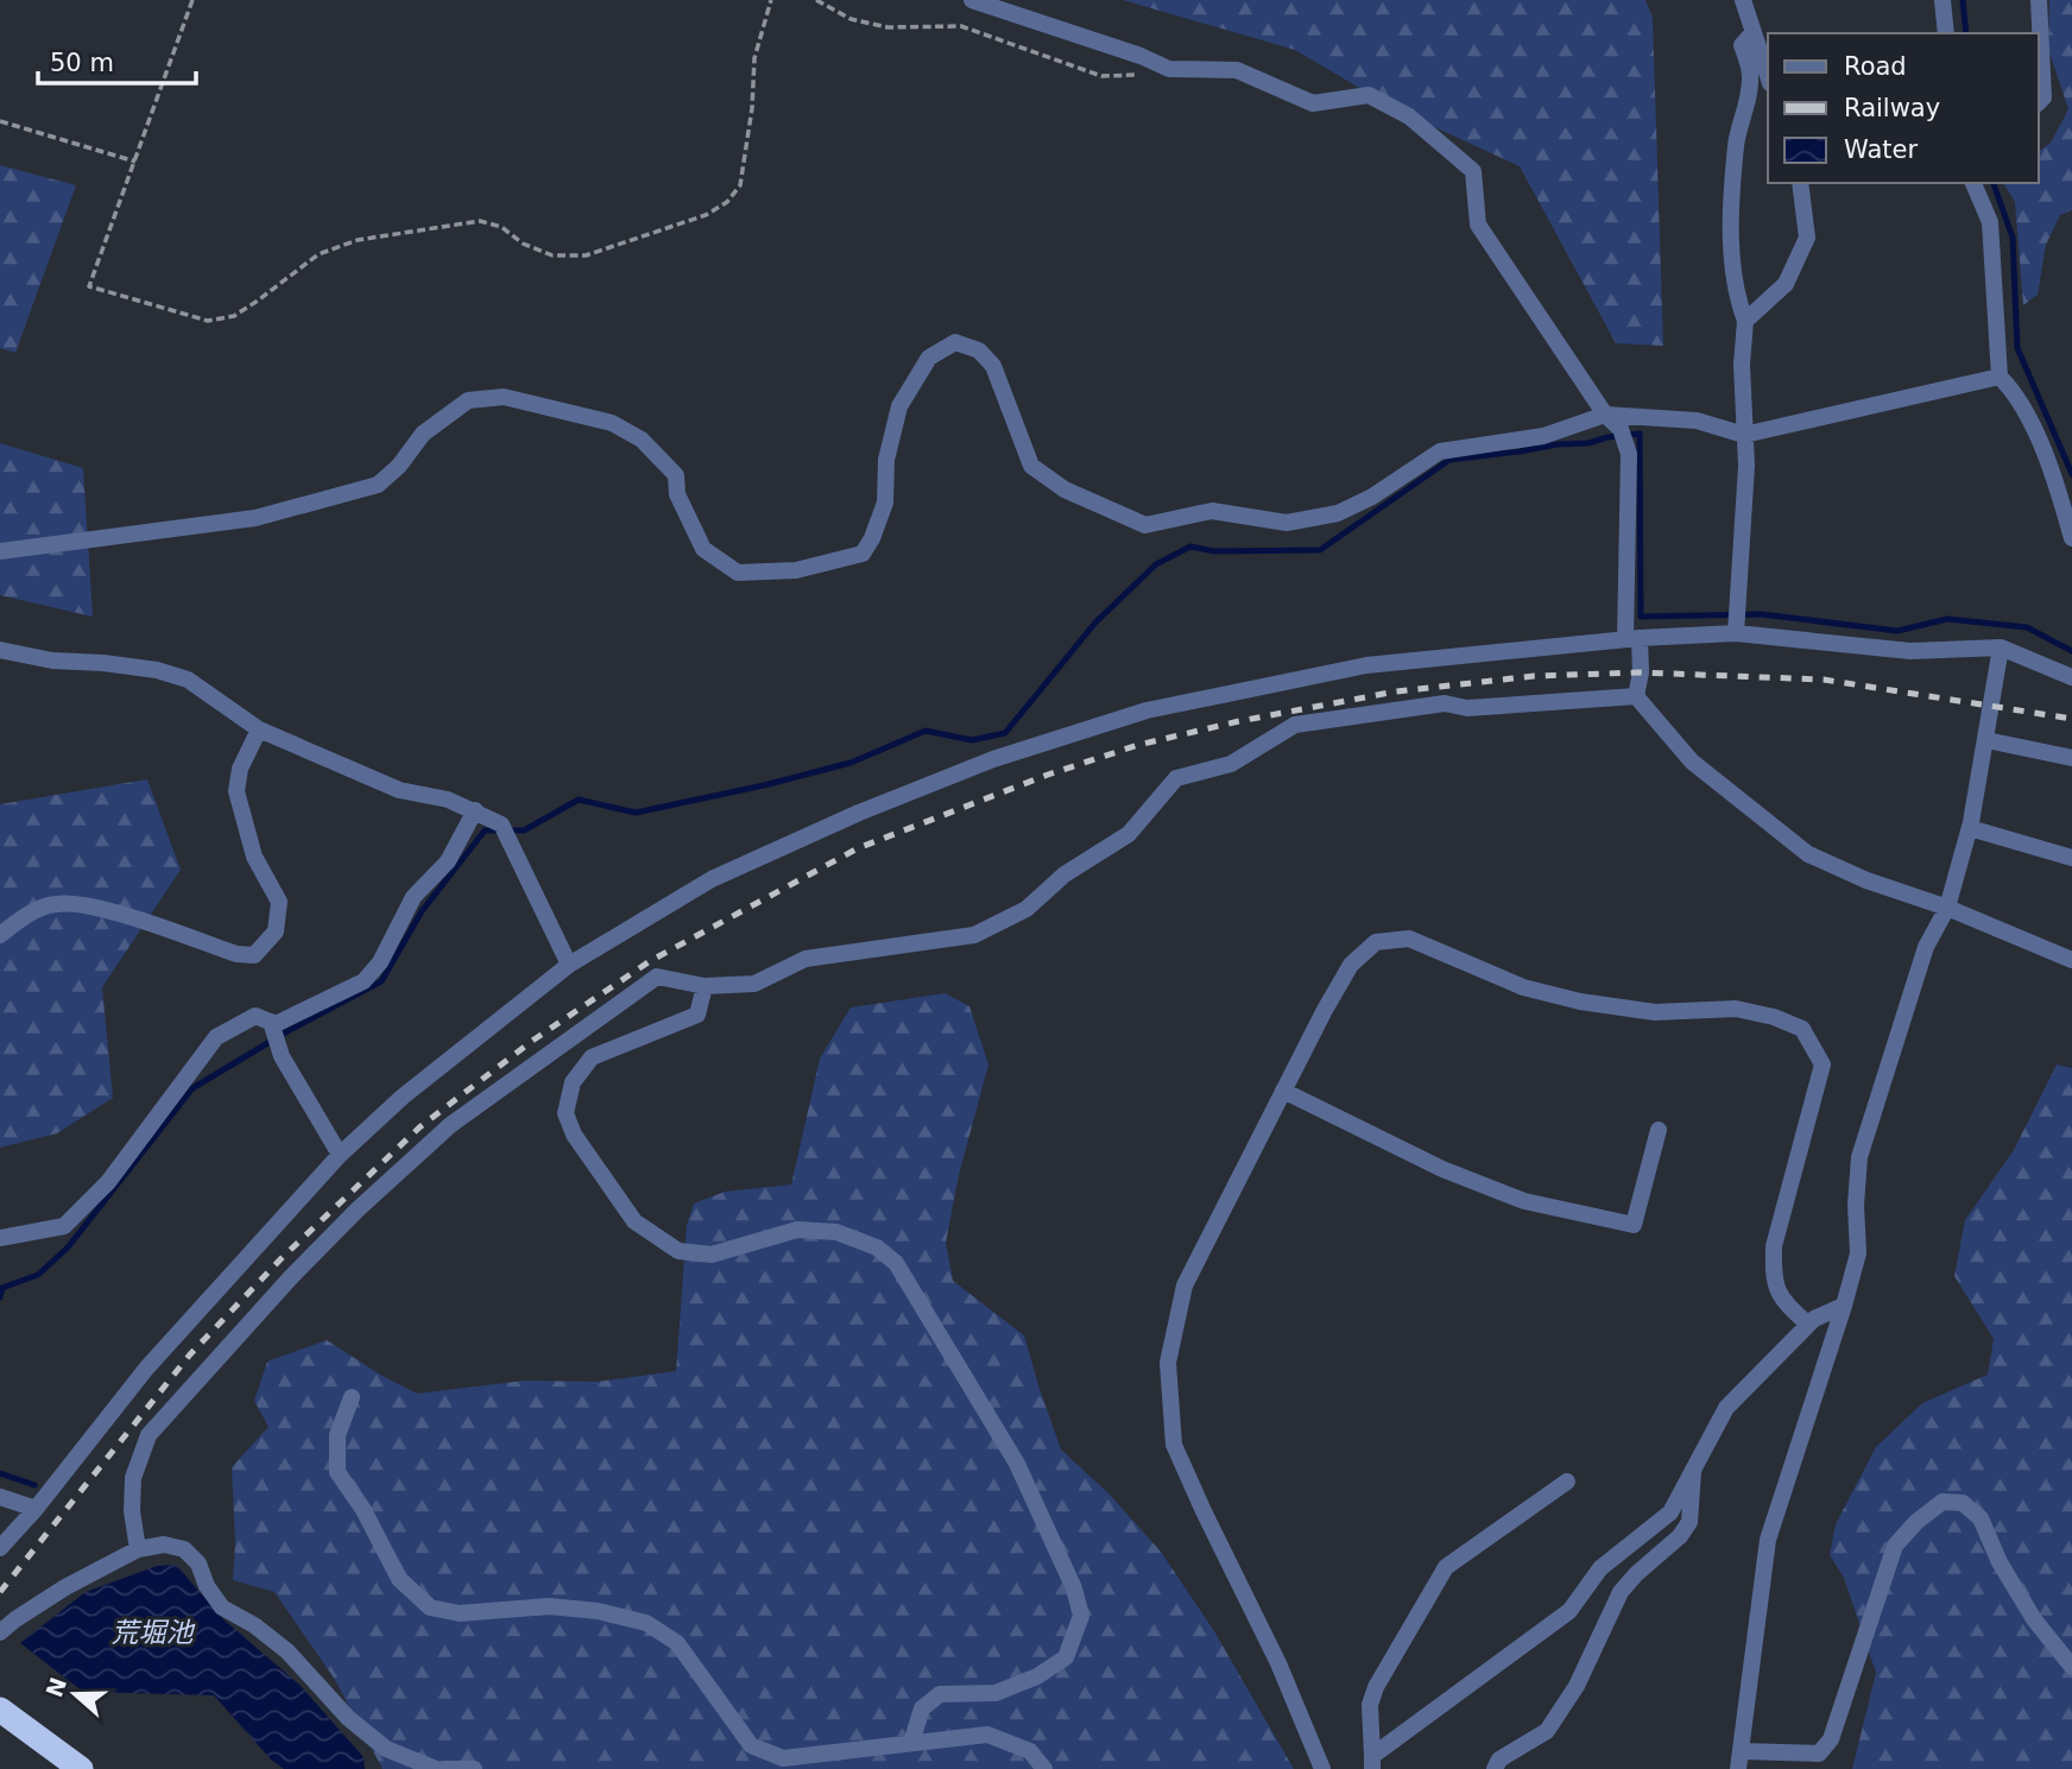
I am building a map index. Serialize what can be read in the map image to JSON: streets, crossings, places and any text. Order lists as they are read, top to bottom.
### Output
{
  "water": ["荒堀池"],
  "legend": ["Road", "Railway", "Water"],
  "scale_bar": "50 m",
  "north": "left"
}
